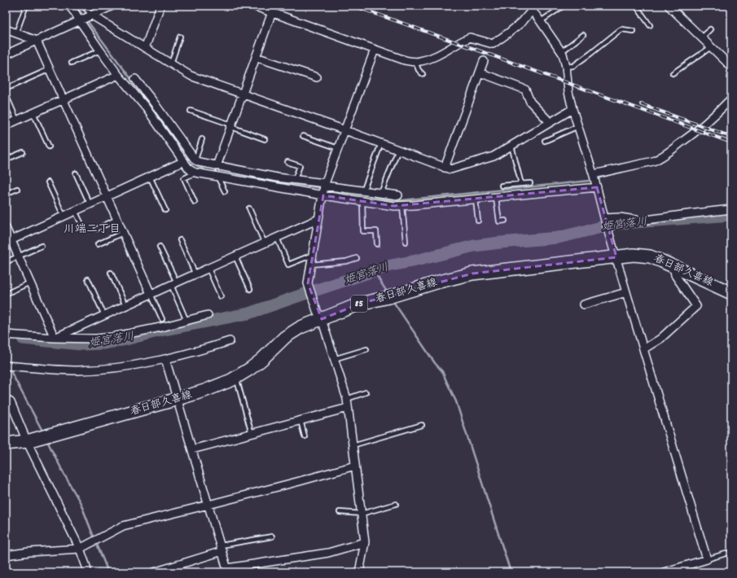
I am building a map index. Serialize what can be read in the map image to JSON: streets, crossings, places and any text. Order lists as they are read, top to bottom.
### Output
{
  "streets": {
    "main road": ["春日部久喜線", "85"]
  },
  "districts": ["川端二丁目"],
  "water": ["姫宮落川"]
}
